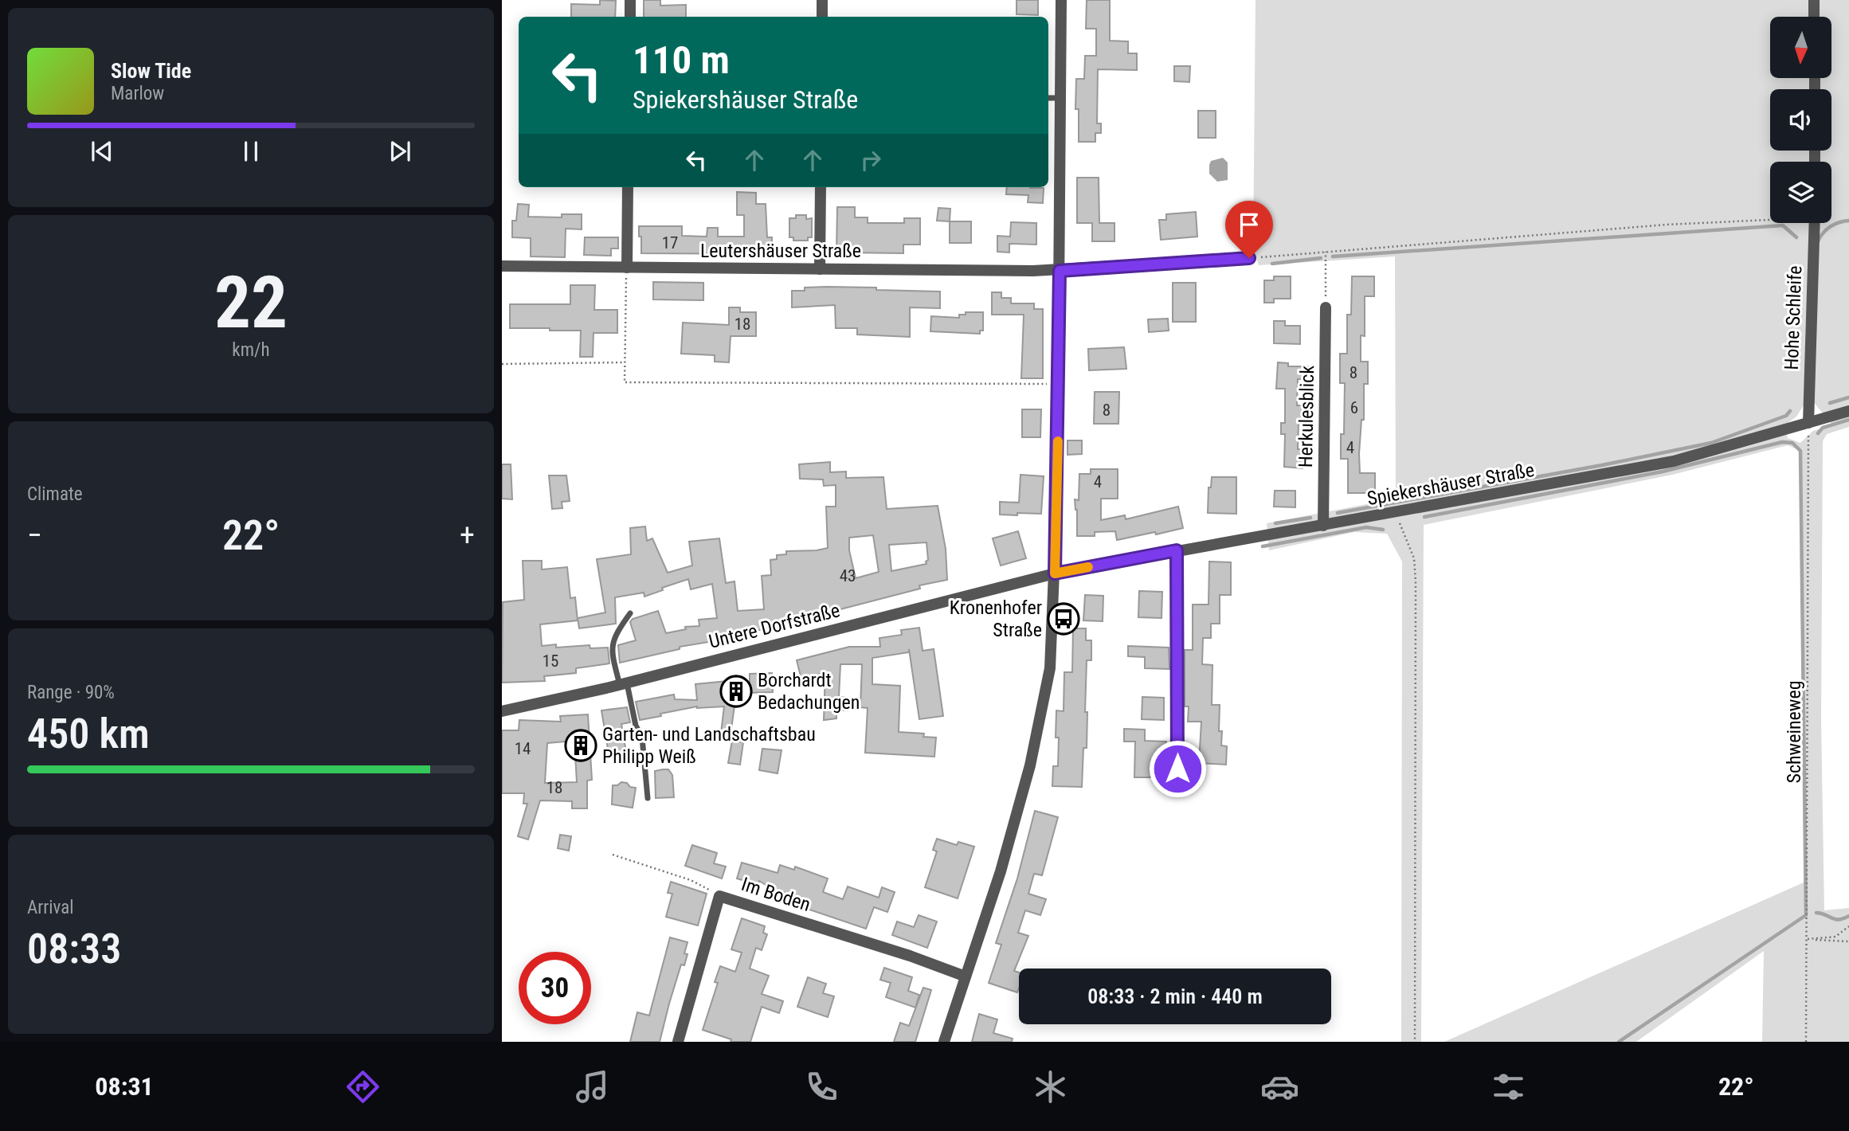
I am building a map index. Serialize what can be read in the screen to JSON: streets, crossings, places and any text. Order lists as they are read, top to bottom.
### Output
{
  "streets": {
    "street": [
      "Leutershäuser Straße",
      "Hohe Schleife",
      "Herkulesblick",
      "Spiekershäuser Straße",
      "Untere Dorfstraße",
      "Im Boden"
    ],
    "path": ["Schweineweg"]
  },
  "crossings": [
    ["Hohe Schleife", "Spiekershäuser Straße"],
    ["Hohe Schleife", "Schweineweg"],
    ["Herkulesblick", "Spiekershäuser Straße"],
    ["Spiekershäuser Straße", "Untere Dorfstraße"],
    ["Spiekershäuser Straße", "Schweineweg"]
  ],
  "places": {
    "bus stop": ["Kronenhofer Straße"],
    "building": ["Borchardt Bedachungen", "Garten- und Landschaftsbau Philipp Weiß"]
  },
  "house_numbers": [
    "17",
    "18",
    "8",
    "6",
    "8",
    "4",
    "4",
    "43",
    "15",
    "14",
    "18"
  ],
  "north": "bottom",
  "page": {
    "turn": ["110 m", "Spiekershäuser Straße"],
    "song": ["Slow Tide", "Marlow"],
    "tile": [
      ["22", "km/h"],
      "Climate",
      ["Range · 90%", "450 km"],
      ["Arrival", "08:33"]
    ],
    "heat": ["−", "22°", "+"],
    "limit": "30",
    "trip": "08:33 · 2 min · 440 m",
    "tabs": ["08:31", "22°"]
  }
}
